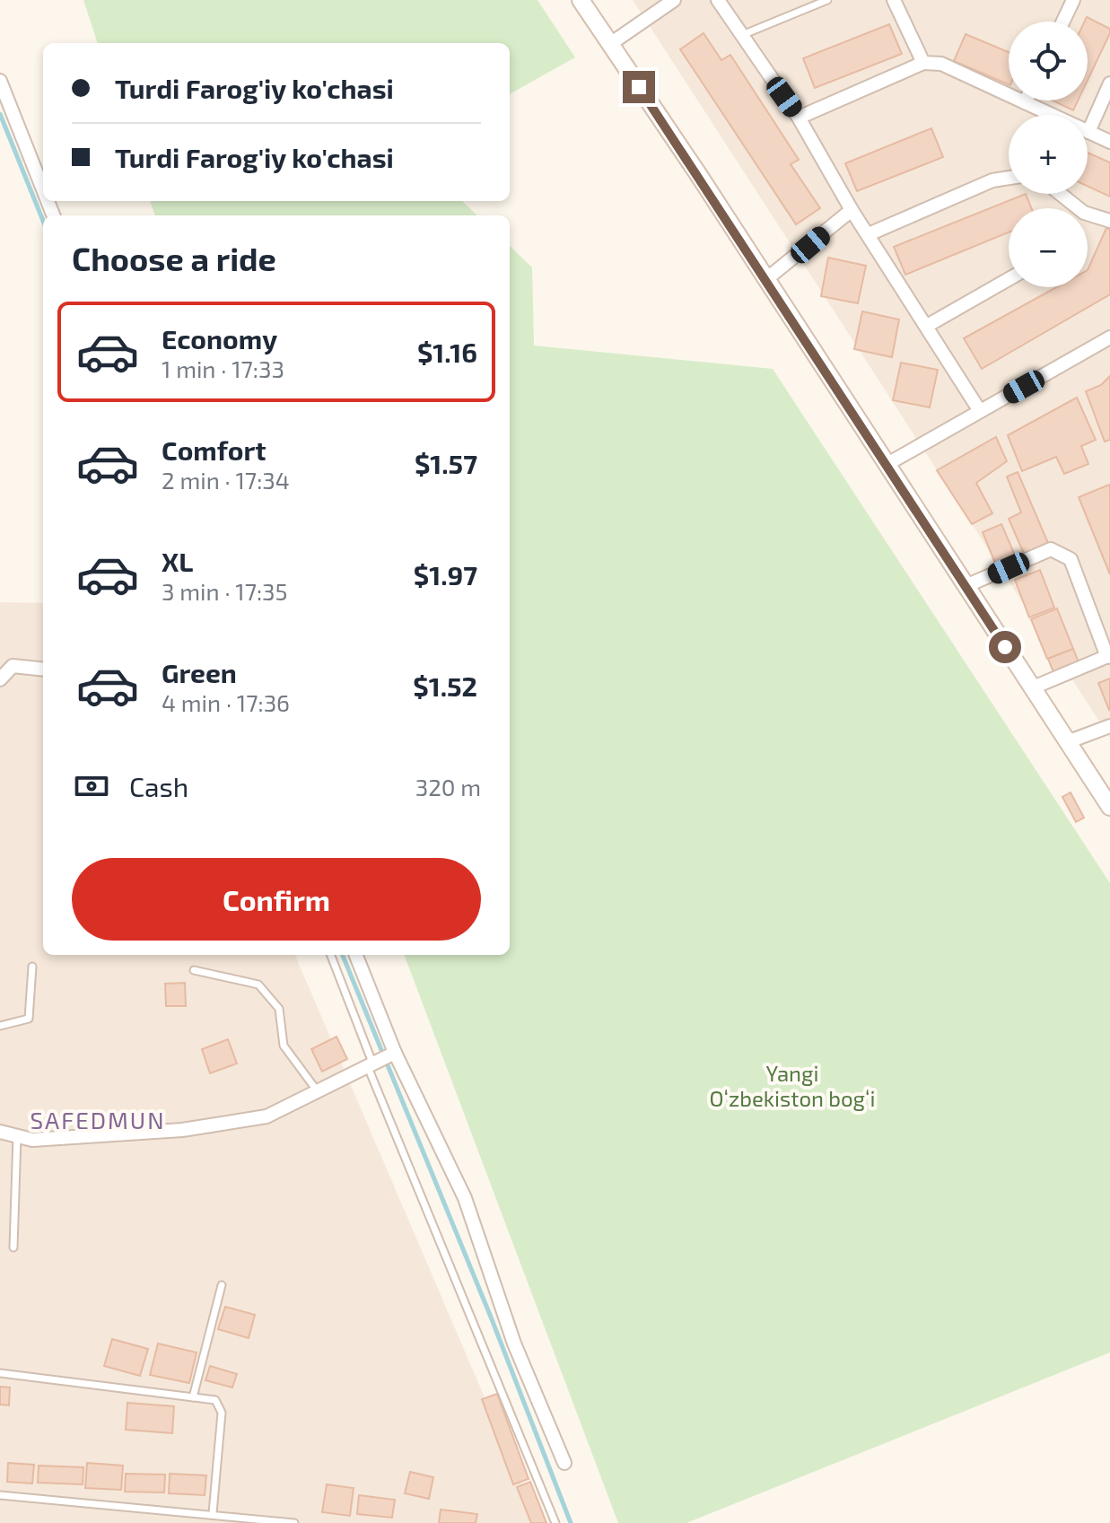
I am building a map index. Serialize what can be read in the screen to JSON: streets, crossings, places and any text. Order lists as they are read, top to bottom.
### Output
{
  "districts": ["SAFEDMUN"],
  "parks": ["Yangi Oʻzbekiston bogʻi"],
  "page": {
    "map_buttons": ["+", "−"],
    "banner": ["Turdi Farog'iy ko'chasi", "Turdi Farog'iy ko'chasi"],
    "heading": "Choose a ride",
    "list": [
      {
        "name": "Economy",
        "note": "1 min · 17:33",
        "value": "$1.16"
      },
      {
        "name": "Comfort",
        "note": "2 min · 17:34",
        "value": "$1.57"
      },
      {
        "name": "XL",
        "note": "3 min · 17:35",
        "value": "$1.97"
      },
      {
        "name": "Green",
        "note": "4 min · 17:36",
        "value": "$1.52"
      }
    ],
    "pay": ["Cash", "320 m"],
    "buttons": "Confirm"
  }
}
